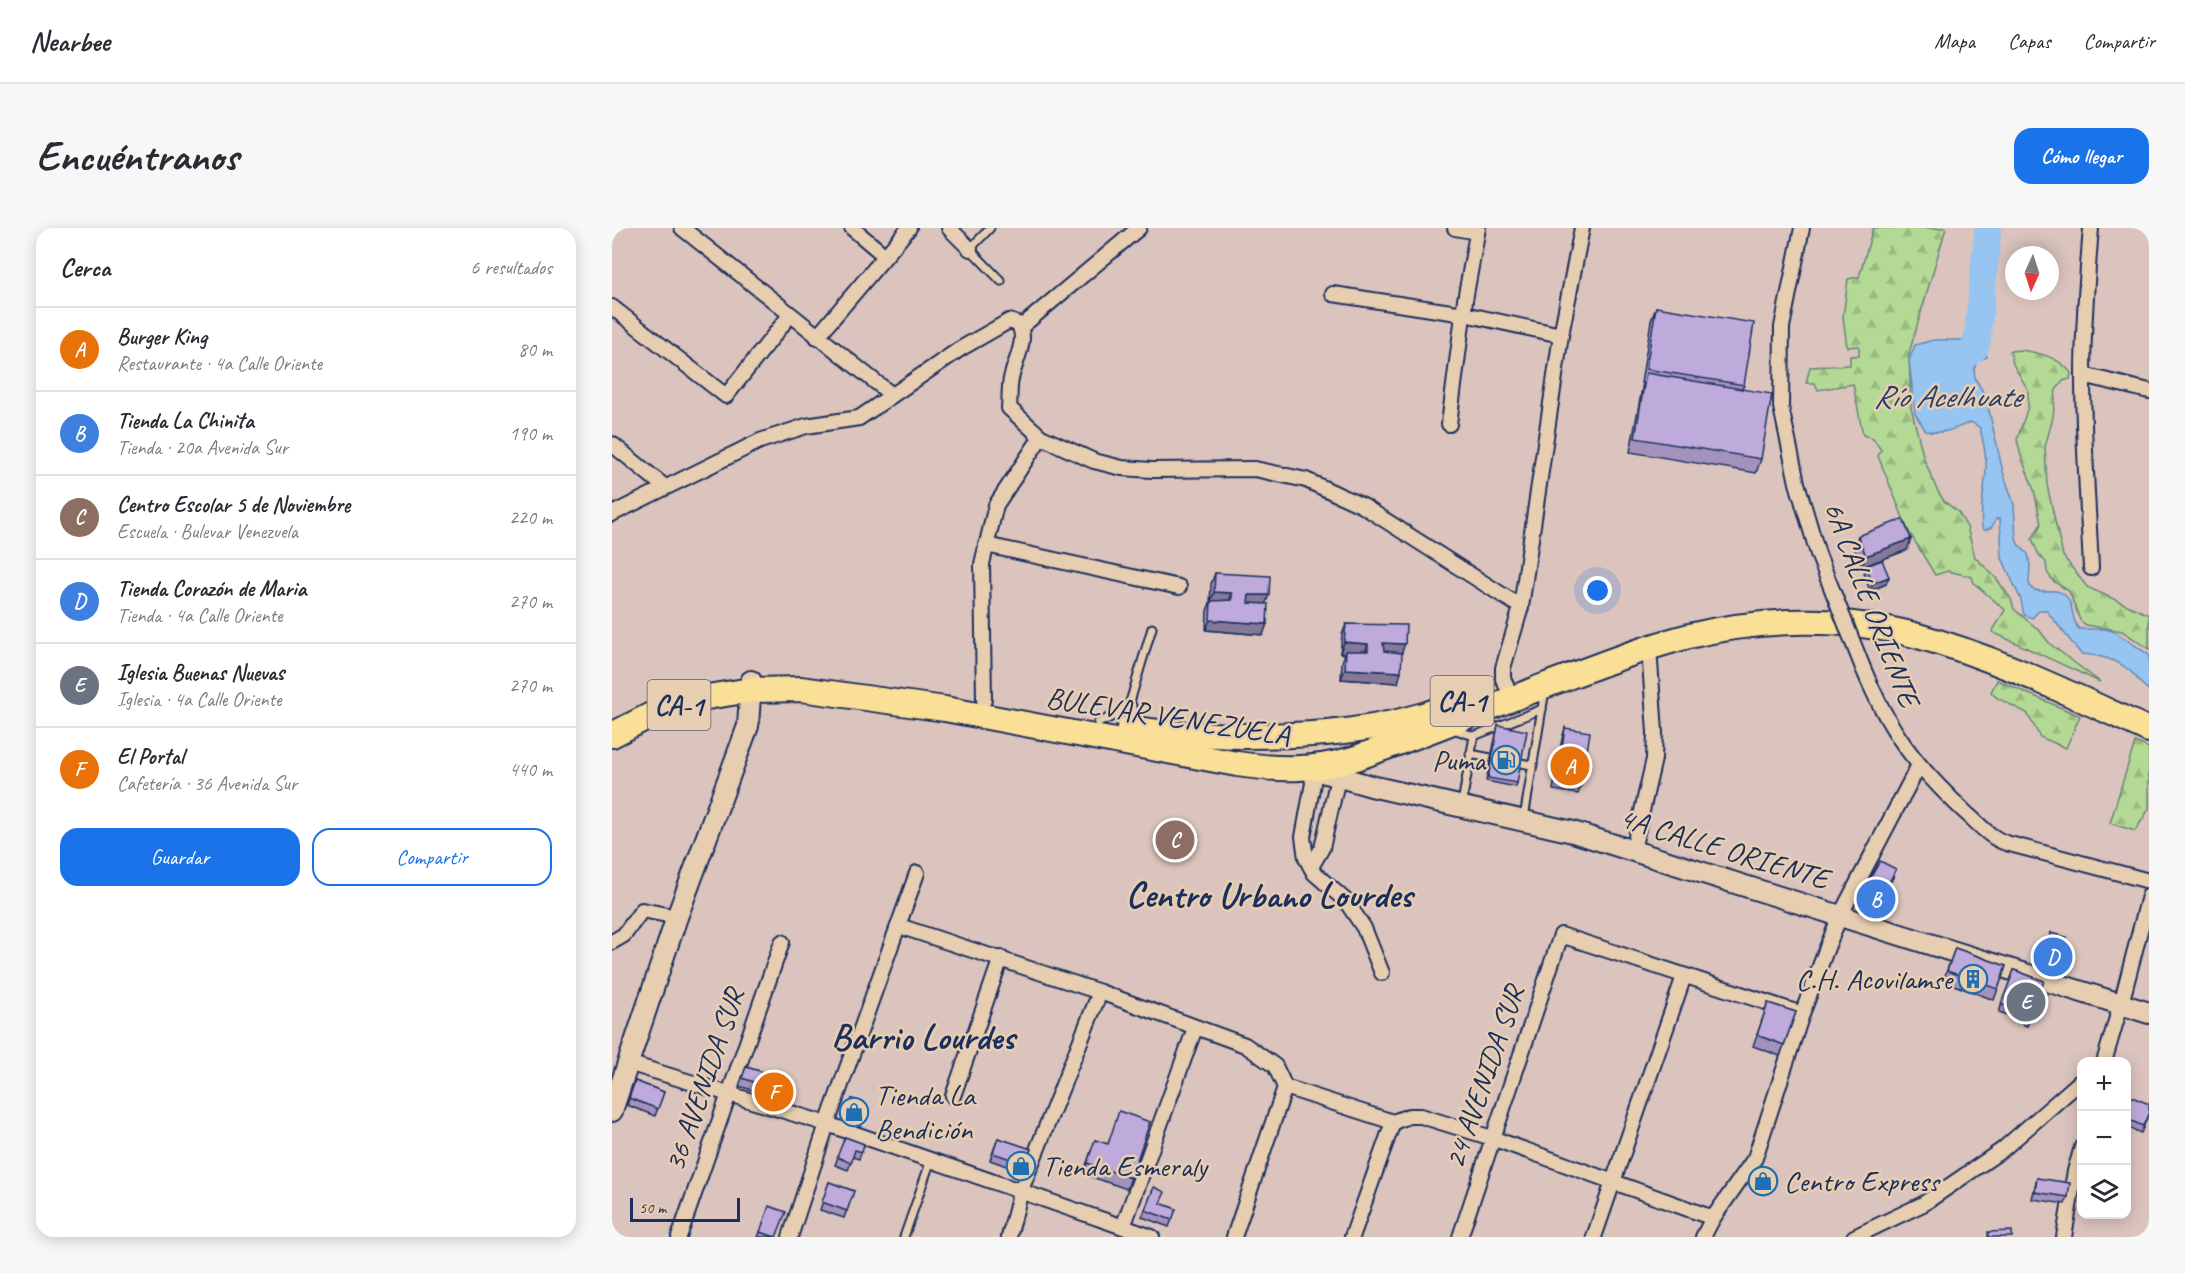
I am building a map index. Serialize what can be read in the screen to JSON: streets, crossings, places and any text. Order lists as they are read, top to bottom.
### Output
{
  "streets": {
    "highway": ["CA-1", "BULEVAR VENEZUELA"],
    "street": [
      "6A CALLE ORIENTE",
      "4A CALLE ORIENTE",
      "24 AVENIDA SUR",
      "36 AVENIDA SUR"
    ]
  },
  "crossings": [
    ["BULEVAR VENEZUELA", "4A CALLE ORIENTE"]
  ],
  "districts": ["Centro Urbano Lourdes", "Barrio Lourdes"],
  "water": ["Río Acelhuate"],
  "places": {
    "fuel station": ["Puma"],
    "building": ["C.H. Acovilamse"],
    "shop": ["Tienda La Bendición", "Tienda Esmeraly", "Centro Express"]
  },
  "scale_bar": "50 m",
  "north": "bottom",
  "page": {
    "header": "Nearbee",
    "nav": ["Mapa", "Capas", "Compartir"],
    "buttons": [
      "Cómo llegar",
      ["Guardar", "Compartir"]
    ],
    "title": "Encuéntranos",
    "heading": ["Cerca", "6 resultados"],
    "list": [
      {
        "mark": "A",
        "name": "Burger King",
        "note": "Restaurante · 4a Calle Oriente",
        "value": "80 m"
      },
      {
        "mark": "B",
        "name": "Tienda La Chinita",
        "note": "Tienda · 20a Avenida Sur",
        "value": "190 m"
      },
      {
        "mark": "C",
        "name": "Centro Escolar 5 de Noviembre",
        "note": "Escuela · Bulevar Venezuela",
        "value": "220 m"
      },
      {
        "mark": "D",
        "name": "Tienda Corazón de Maria",
        "note": "Tienda · 4a Calle Oriente",
        "value": "270 m"
      },
      {
        "mark": "E",
        "name": "Iglesia Buenas Nuevas",
        "note": "Iglesia · 4a Calle Oriente",
        "value": "270 m"
      },
      {
        "mark": "F",
        "name": "El Portal",
        "note": "Cafetería · 36 Avenida Sur",
        "value": "440 m"
      }
    ],
    "pins": [
      "A",
      "C",
      "B",
      "D",
      "E",
      "F"
    ],
    "map_buttons": ["+", "−"],
    "scale": "50 m"
  }
}
